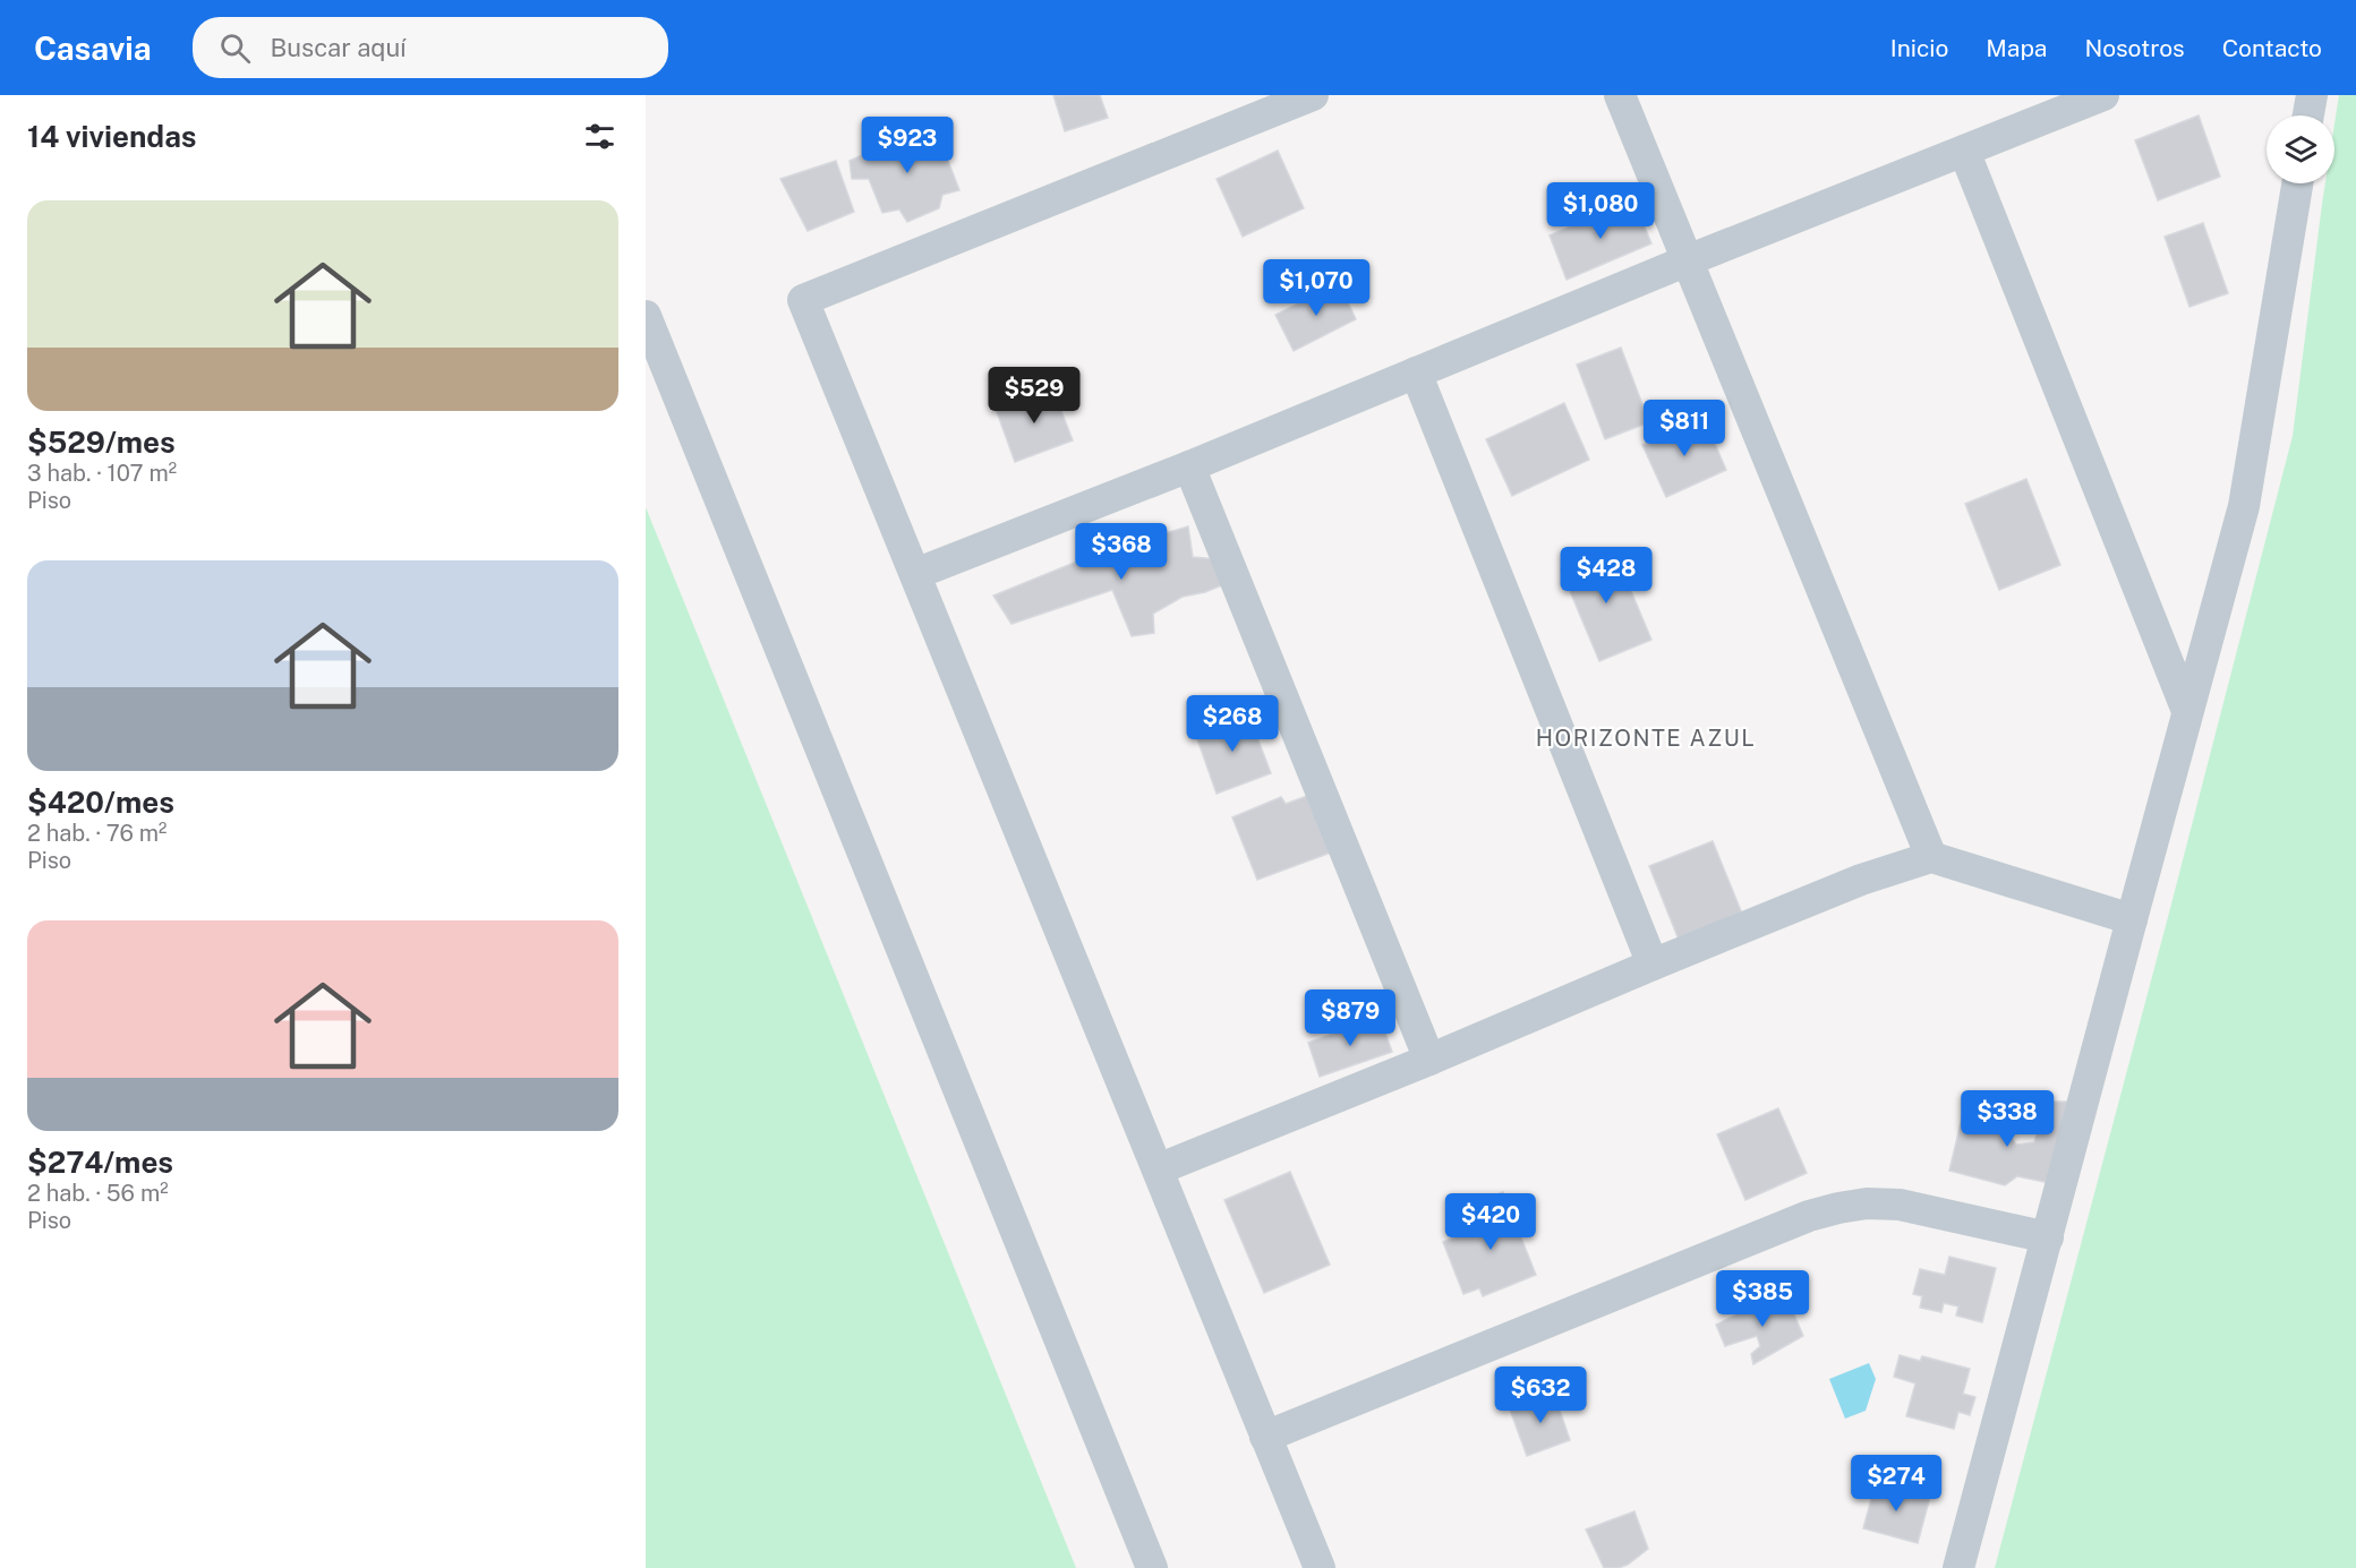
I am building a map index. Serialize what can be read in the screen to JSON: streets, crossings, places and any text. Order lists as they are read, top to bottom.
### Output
{
  "districts": ["HORIZONTE AZUL"],
  "page": {
    "header": "Casavia",
    "search": "Buscar aquí",
    "nav": [
      "Inicio",
      "Mapa",
      "Nosotros",
      "Contacto"
    ],
    "heading": "14 viviendas",
    "price": [
      "$923",
      "$1,080",
      "$1,070",
      "$529",
      "$811",
      "$368",
      "$428",
      "$268",
      "$879",
      "$338",
      "$420",
      "$385",
      "$632",
      "$274"
    ],
    "list": [
      {
        "name": "$529/mes",
        "note": "3 hab. · 107 m² · Piso"
      },
      {
        "name": "$420/mes",
        "note": "2 hab. · 76 m² · Piso"
      },
      {
        "name": "$274/mes",
        "note": "2 hab. · 56 m² · Piso"
      }
    ]
  }
}
